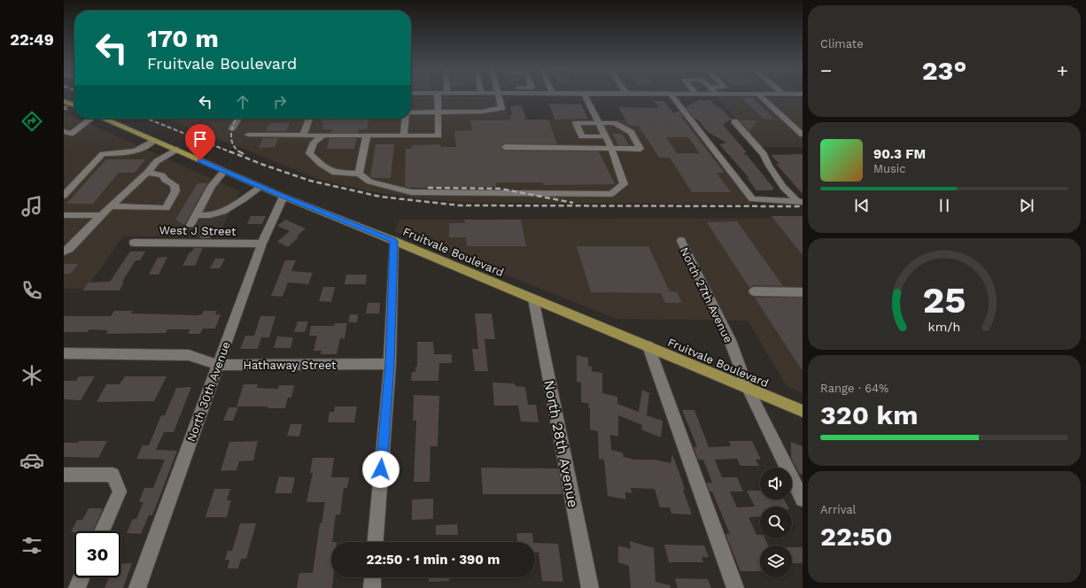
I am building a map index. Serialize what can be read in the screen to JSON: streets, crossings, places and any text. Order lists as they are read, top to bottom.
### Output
{
  "streets": {
    "main road": ["Fruitvale Boulevard"],
    "street": [
      "West J Street",
      "North 27th Avenue",
      "Hathaway Street",
      "North 30th Avenue",
      "North 28th Avenue"
    ]
  },
  "crossings": [
    ["West J Street", "North 30th Avenue"],
    ["Fruitvale Boulevard", "North 27th Avenue"],
    ["Fruitvale Boulevard", "North 30th Avenue"],
    ["Fruitvale Boulevard", "North 28th Avenue"],
    ["Hathaway Street", "North 30th Avenue"]
  ],
  "page": {
    "tabs": "22:49",
    "tile": [
      "Climate",
      ["Range · 64%", "320 km"],
      ["Arrival", "22:50"]
    ],
    "turn": ["170 m", "Fruitvale Boulevard"],
    "heat": ["−", "23°", "+"],
    "song": ["90.3 FM", "Music"],
    "limit": "30",
    "trip": "22:50 · 1 min · 390 m",
    "gauge": ["25", "km/h"]
  }
}
